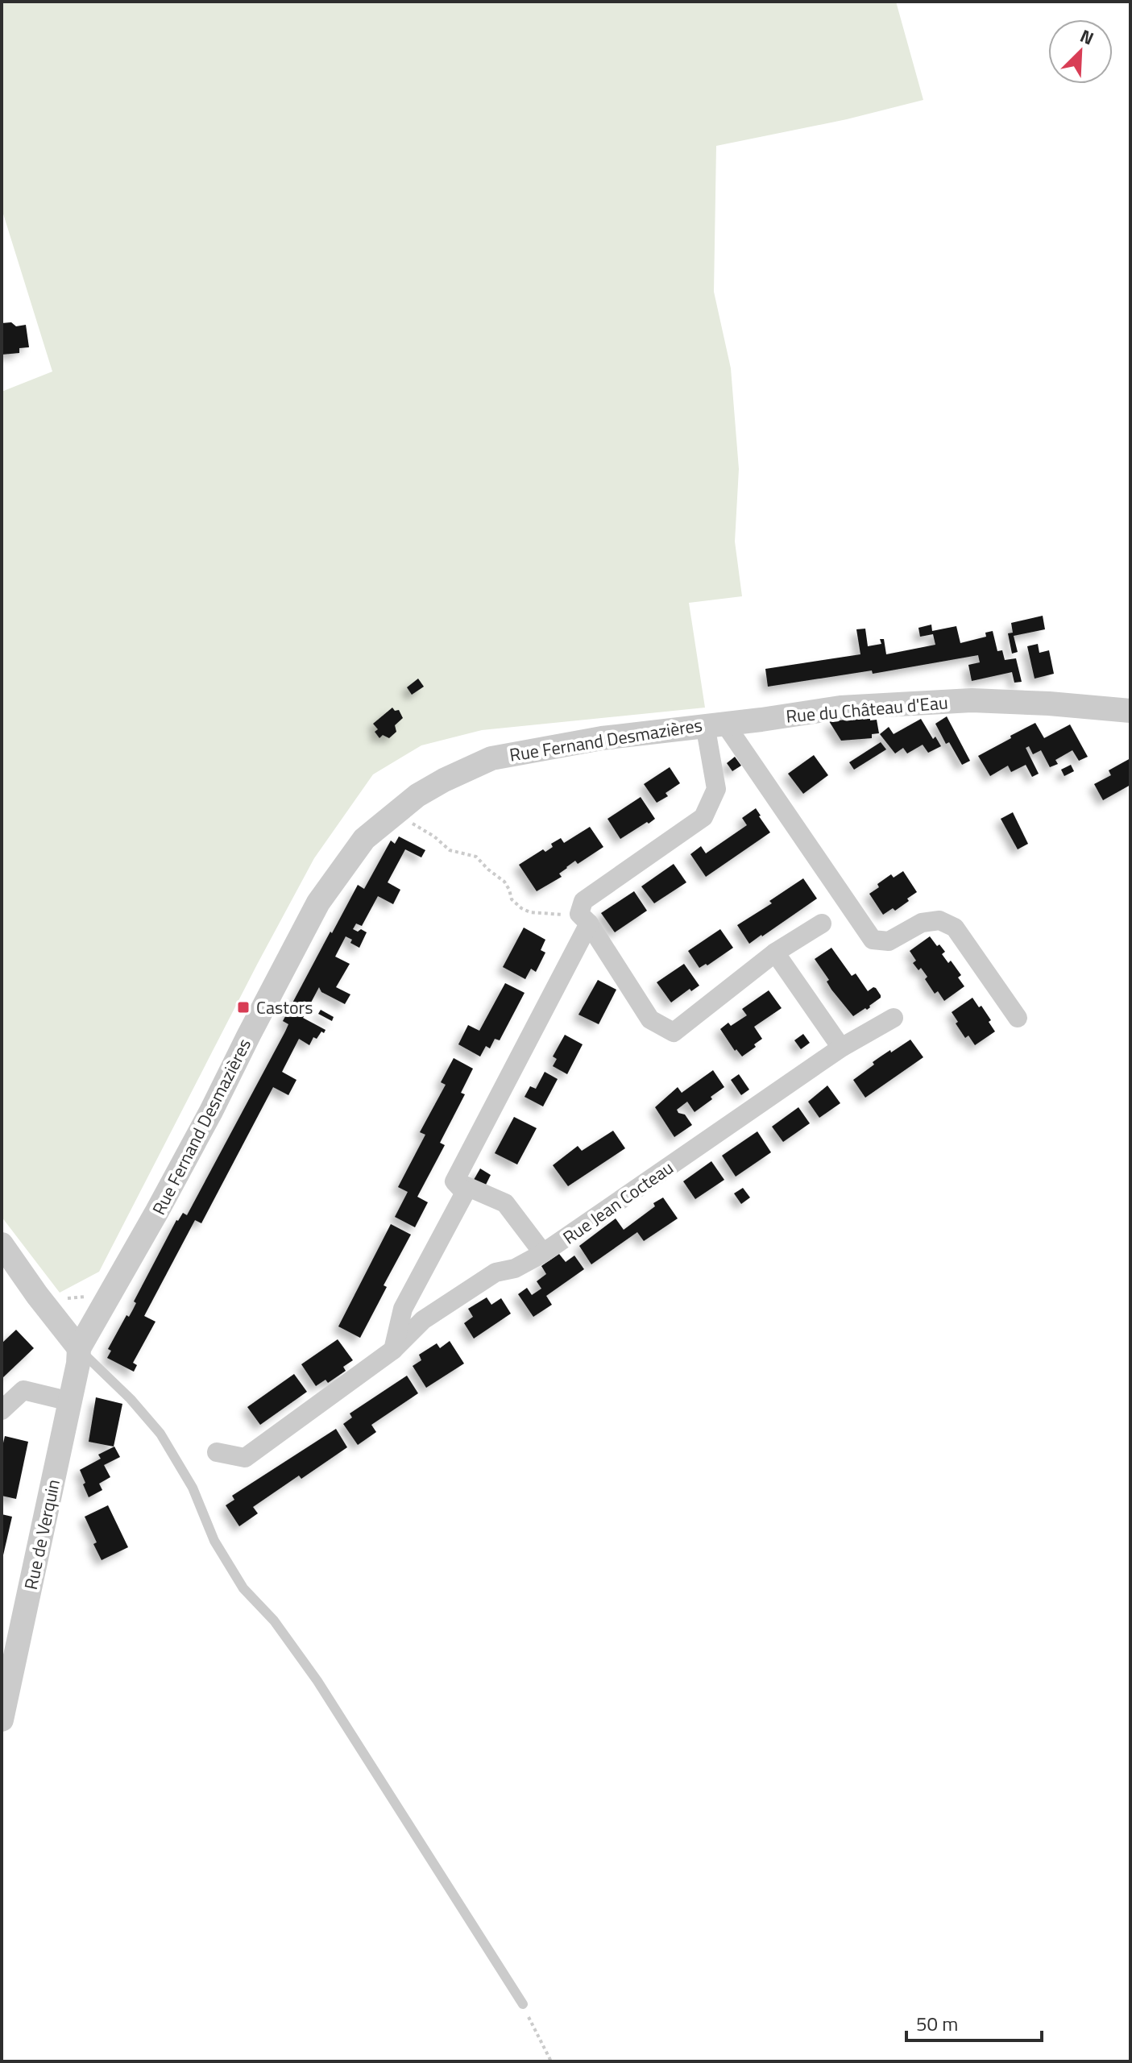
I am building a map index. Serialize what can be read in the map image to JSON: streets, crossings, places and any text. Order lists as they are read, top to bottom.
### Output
{
  "streets": {
    "street": [
      "Rue du Château d'Eau",
      "Rue Fernand Desmazières",
      "Rue Jean Cocteau",
      "Rue de Verquin"
    ]
  },
  "crossings": [
    ["Rue du Château d'Eau", "Rue Fernand Desmazières"],
    ["Rue Fernand Desmazières", "Rue de Verquin"]
  ],
  "places": {
    "transit": ["Castors"]
  },
  "scale_bar": "50 m",
  "north": "top right"
}
